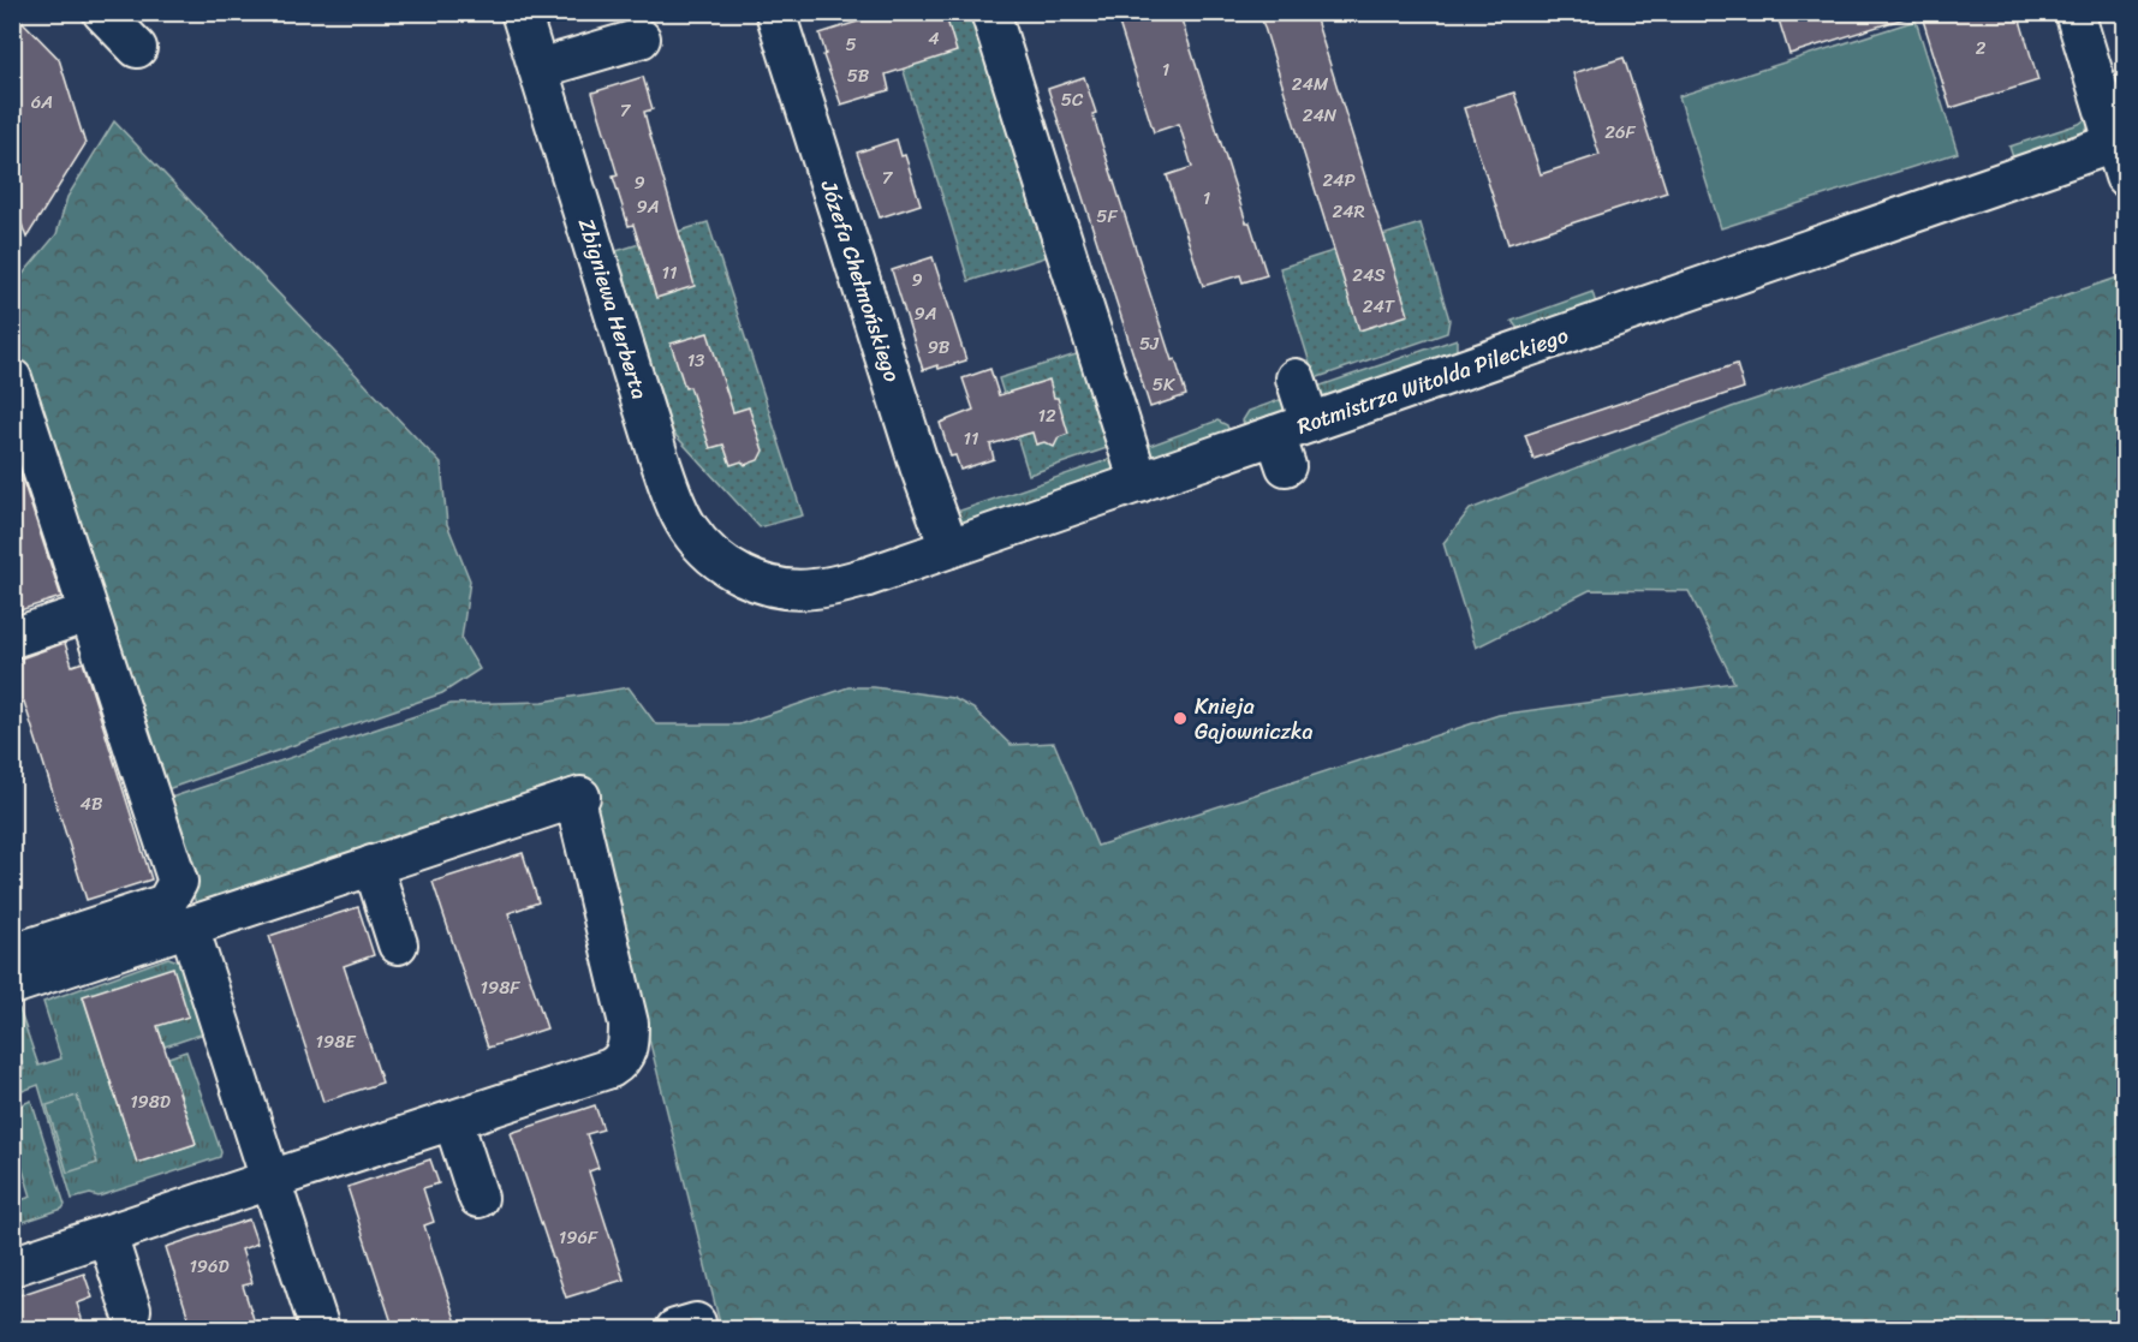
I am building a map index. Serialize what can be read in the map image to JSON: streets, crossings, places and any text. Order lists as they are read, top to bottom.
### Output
{
  "streets": {
    "street": ["Józefa Chełmońskiego", "Zbigniewa Herberta", "Rotmistrza Witolda Pileckiego"]
  },
  "crossings": [
    ["Józefa Chełmońskiego", "Rotmistrza Witolda Pileckiego"],
    ["Zbigniewa Herberta", "Rotmistrza Witolda Pileckiego"]
  ],
  "places": ["Knieja Gajowniczka"],
  "house_numbers": [
    "4",
    "5",
    "2",
    "1",
    "5B",
    "24M",
    "5C",
    "6A",
    "7",
    "24N",
    "26F",
    "7",
    "24P",
    "9",
    "1",
    "9A",
    "24R",
    "5F",
    "11",
    "24S",
    "9",
    "24T",
    "9A",
    "5J",
    "9B",
    "13",
    "5K",
    "12",
    "11",
    "4B",
    "198F",
    "198E",
    "198D",
    "196F",
    "196D"
  ]
}
